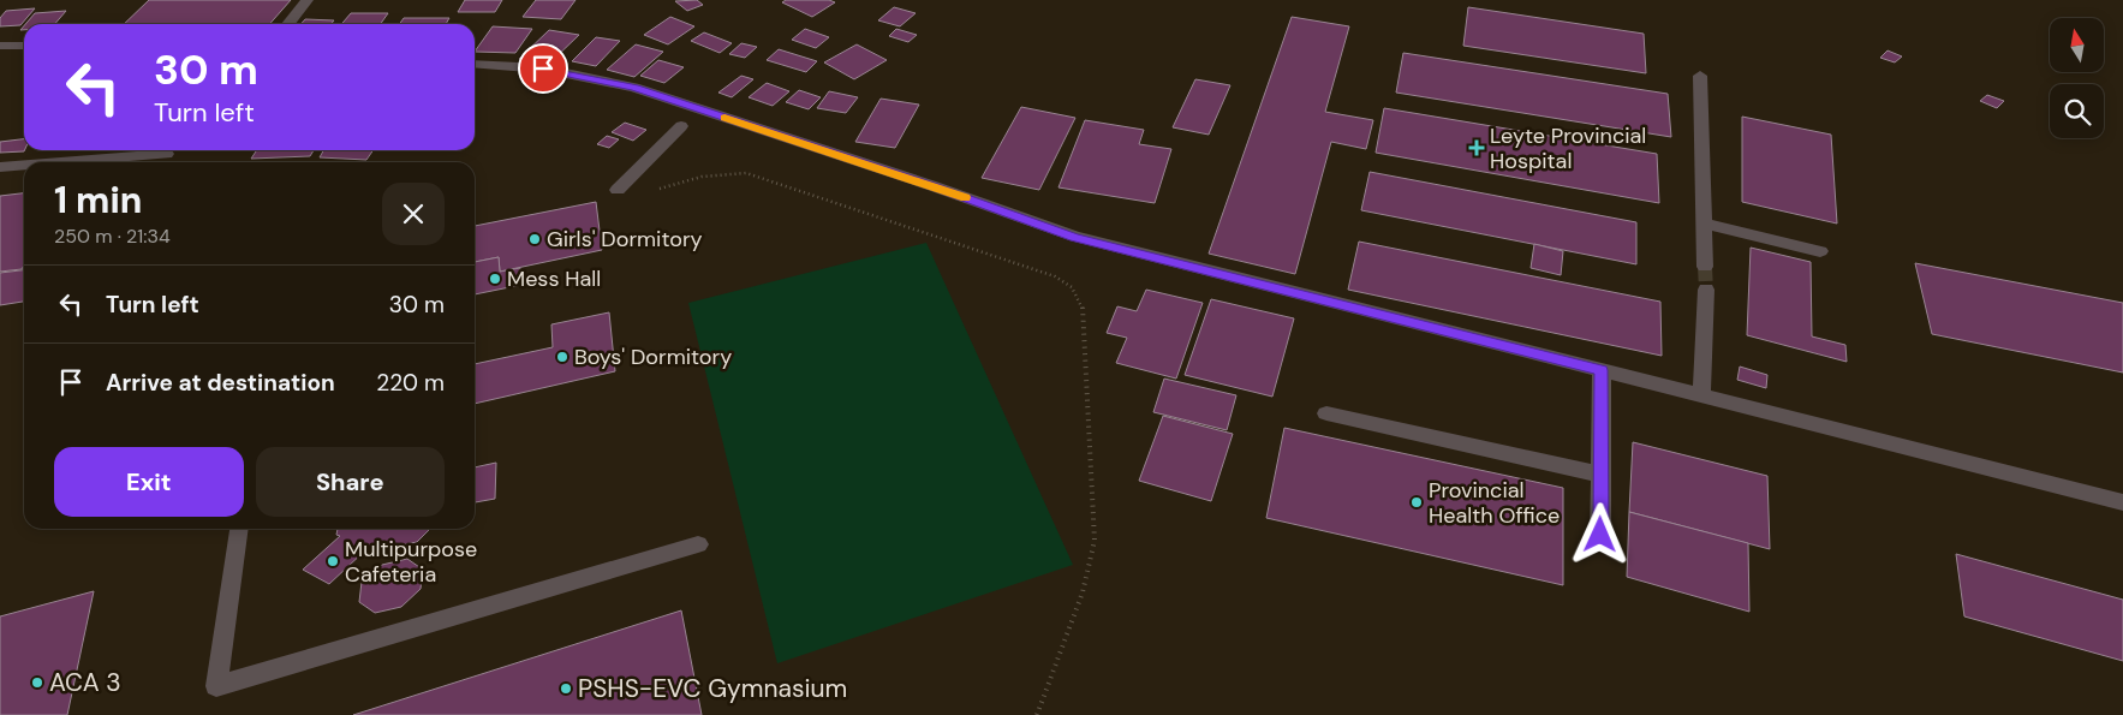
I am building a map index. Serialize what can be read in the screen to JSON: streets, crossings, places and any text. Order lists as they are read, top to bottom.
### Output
{
  "places": {
    "health": ["Leyte Provincial Hospital"],
    "other": [
      "Girls' Dormitory",
      "Mess Hall",
      "Boys' Dormitory",
      "Provincial Health Office",
      "Multipurpose Cafeteria",
      "ACA 3",
      "PSHS-EVC Gymnasium"
    ]
  },
  "north": "top",
  "page": {
    "turn": ["30 m", "Turn left"],
    "heading": ["1 min", "250 m · 21:34"],
    "list": [
      {
        "name": "Turn left",
        "value": "30 m"
      },
      {
        "name": "Arrive at destination",
        "value": "220 m"
      }
    ],
    "buttons": ["Exit", "Share"]
  }
}
